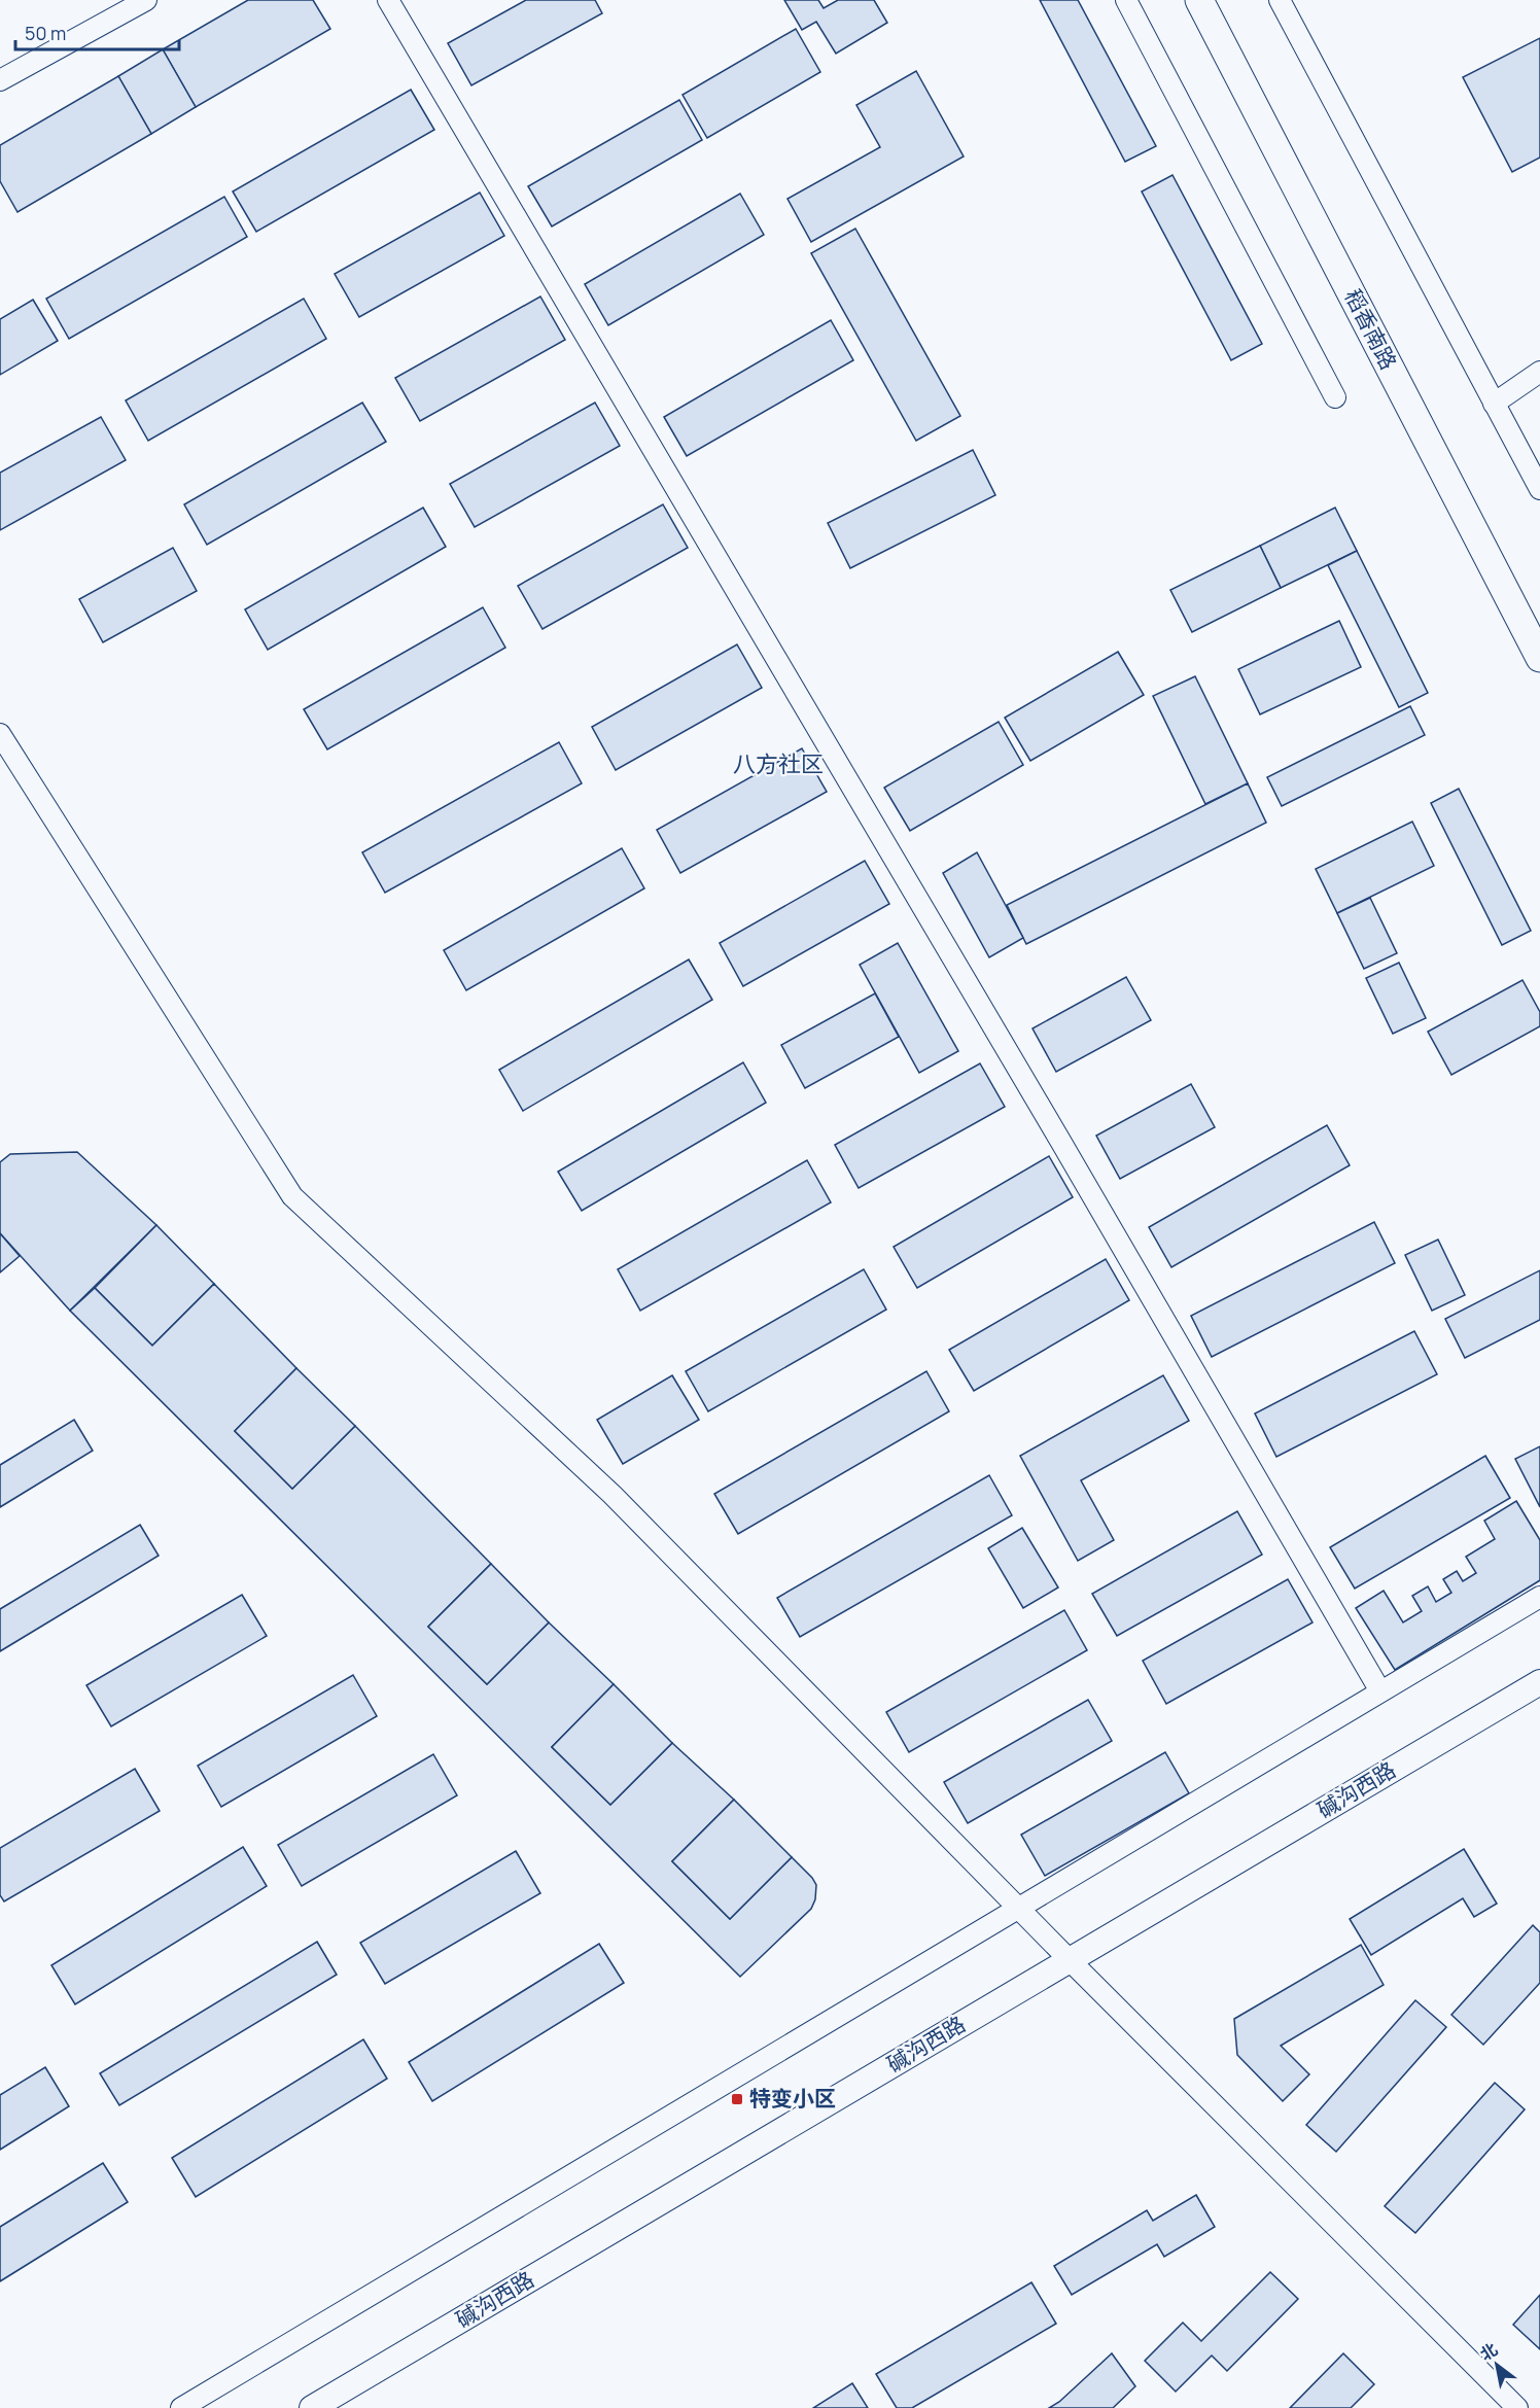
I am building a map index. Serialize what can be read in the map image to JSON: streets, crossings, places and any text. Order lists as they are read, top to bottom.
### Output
{
  "streets": {
    "main road": ["稻香南路"],
    "street": ["碱沟西路"]
  },
  "districts": ["八方社区"],
  "places": {
    "transit": ["特变小区"]
  },
  "scale_bar": "50 m",
  "north": "top left"
}
